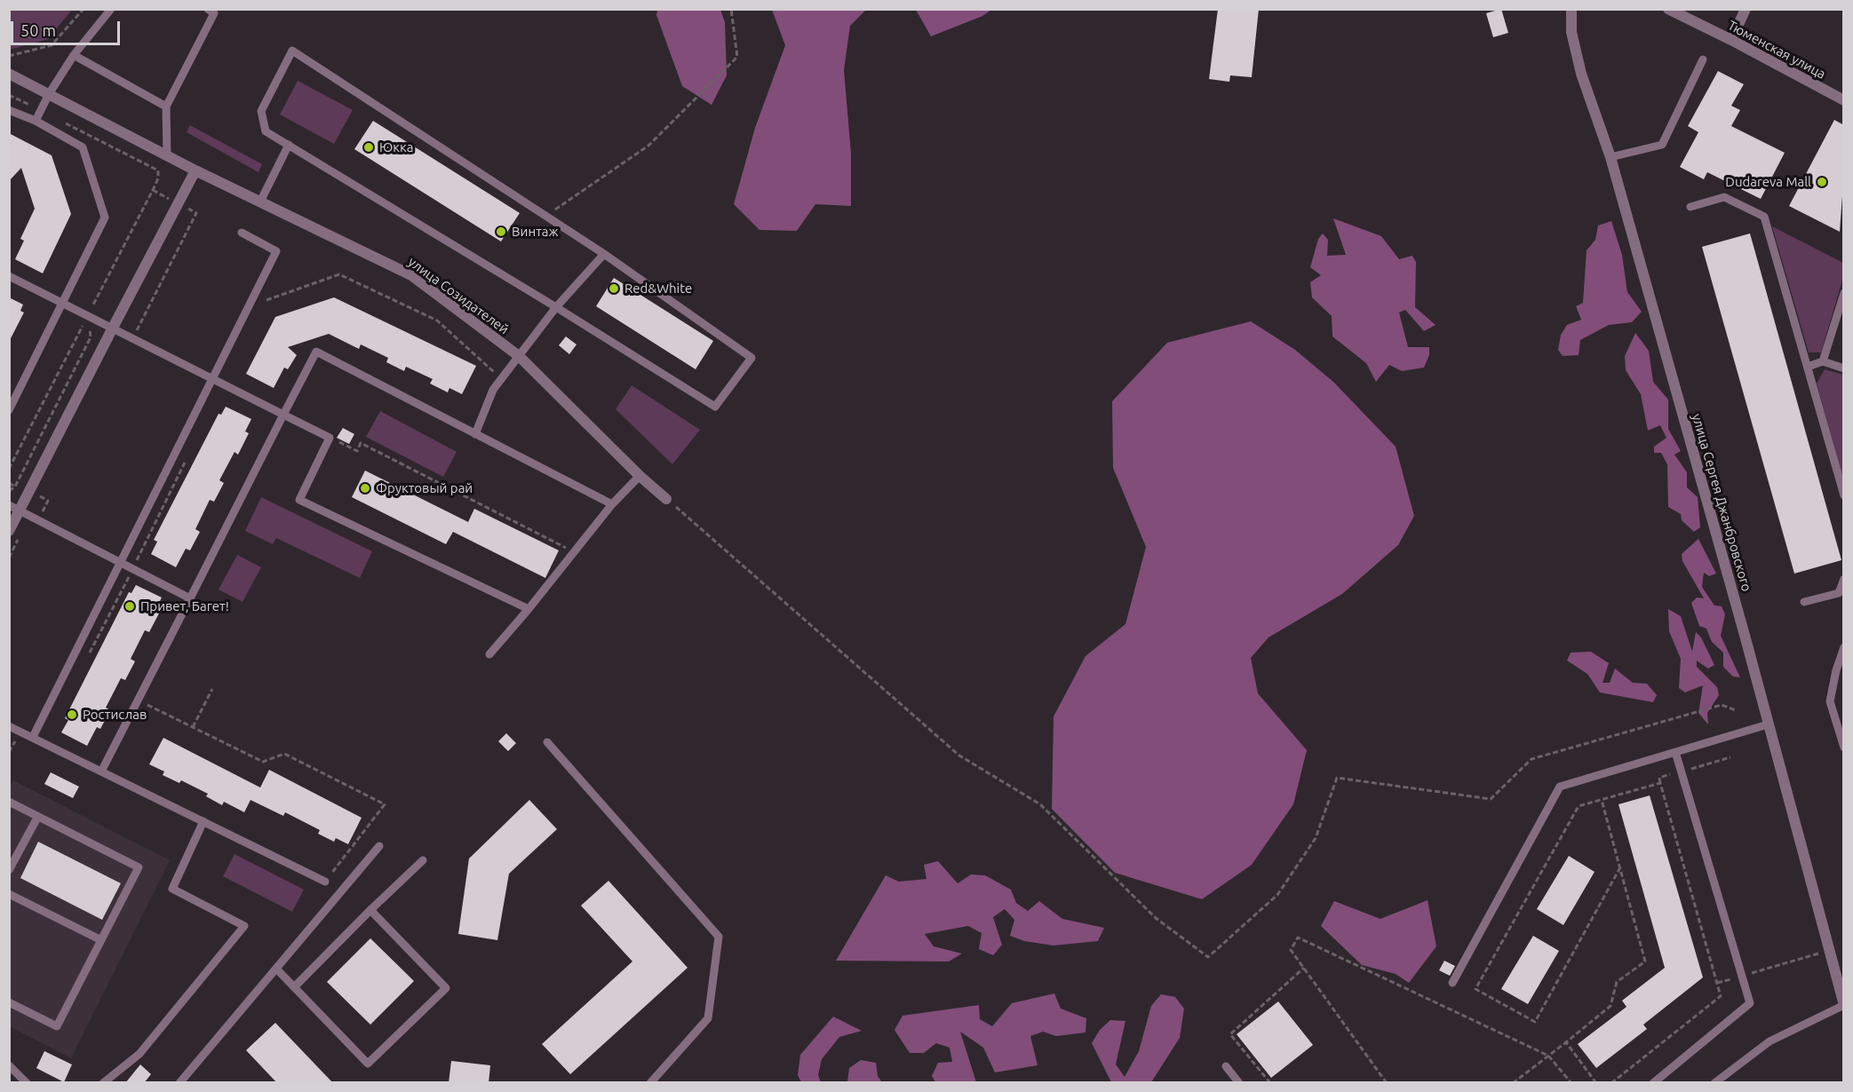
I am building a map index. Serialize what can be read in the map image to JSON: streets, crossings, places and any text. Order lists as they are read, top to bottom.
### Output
{
  "streets": {
    "street": ["Тюменская улица", "улица Созидателей", "улица Сергея Джанбровского"]
  },
  "places": [
    "Юкка",
    "Dudareva Mall",
    "Винтаж",
    "Red&White",
    "Фруктовый рай",
    "Привет, Багет!",
    "Ростислав"
  ],
  "scale_bar": "50 m"
}
